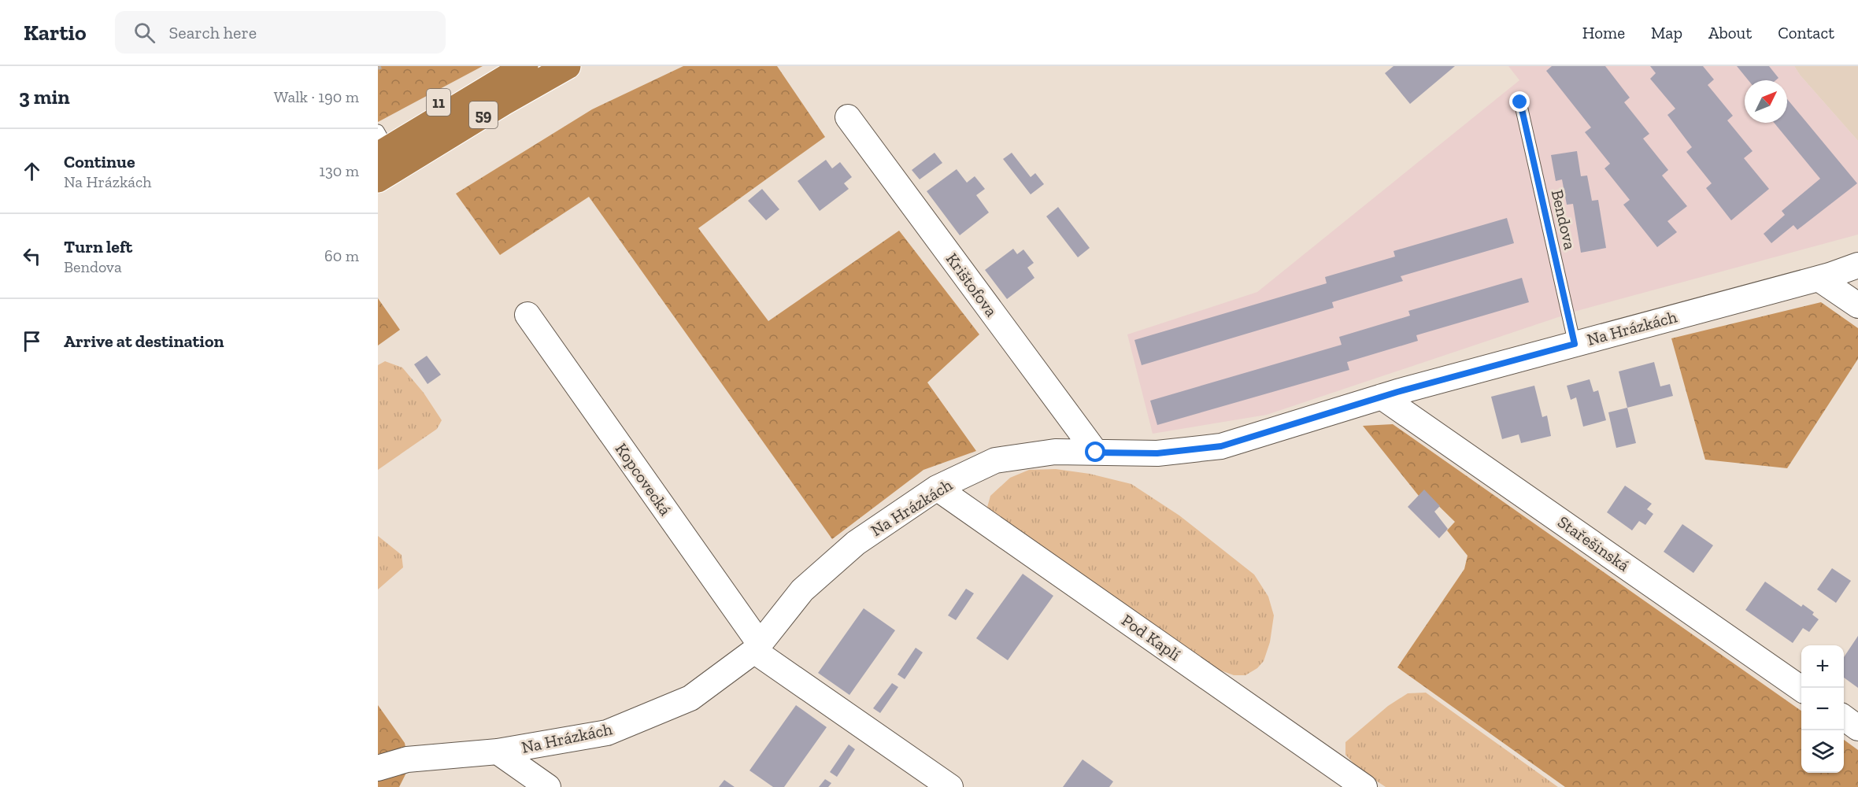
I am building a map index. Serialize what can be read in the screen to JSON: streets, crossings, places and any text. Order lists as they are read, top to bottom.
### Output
{
  "streets": {
    "highway": ["11", "59"],
    "street": [
      "Krištofova",
      "Na Hrázkách",
      "Kopcovecká",
      "Stařešinská",
      "Pod Kaplí"
    ],
    "lane": ["Bendova"]
  },
  "crossings": [
    ["11", "59"],
    ["Bendova", "Na Hrázkách"],
    ["Krištofova", "Na Hrázkách"],
    ["Na Hrázkách", "Kopcovecká"],
    ["Na Hrázkách", "Stařešinská"],
    ["Na Hrázkách", "Pod Kaplí"]
  ],
  "north": "top right",
  "page": {
    "header": "Kartio",
    "search": "Search here",
    "nav": [
      "Home",
      "Map",
      "About",
      "Contact"
    ],
    "heading": ["3 min", "Walk · 190 m"],
    "list": [
      ["Continue", "Na Hrázkách", "130 m"],
      ["Turn left", "Bendova", "60 m"],
      "Arrive at destination"
    ],
    "map_buttons": ["+", "−"]
  }
}
